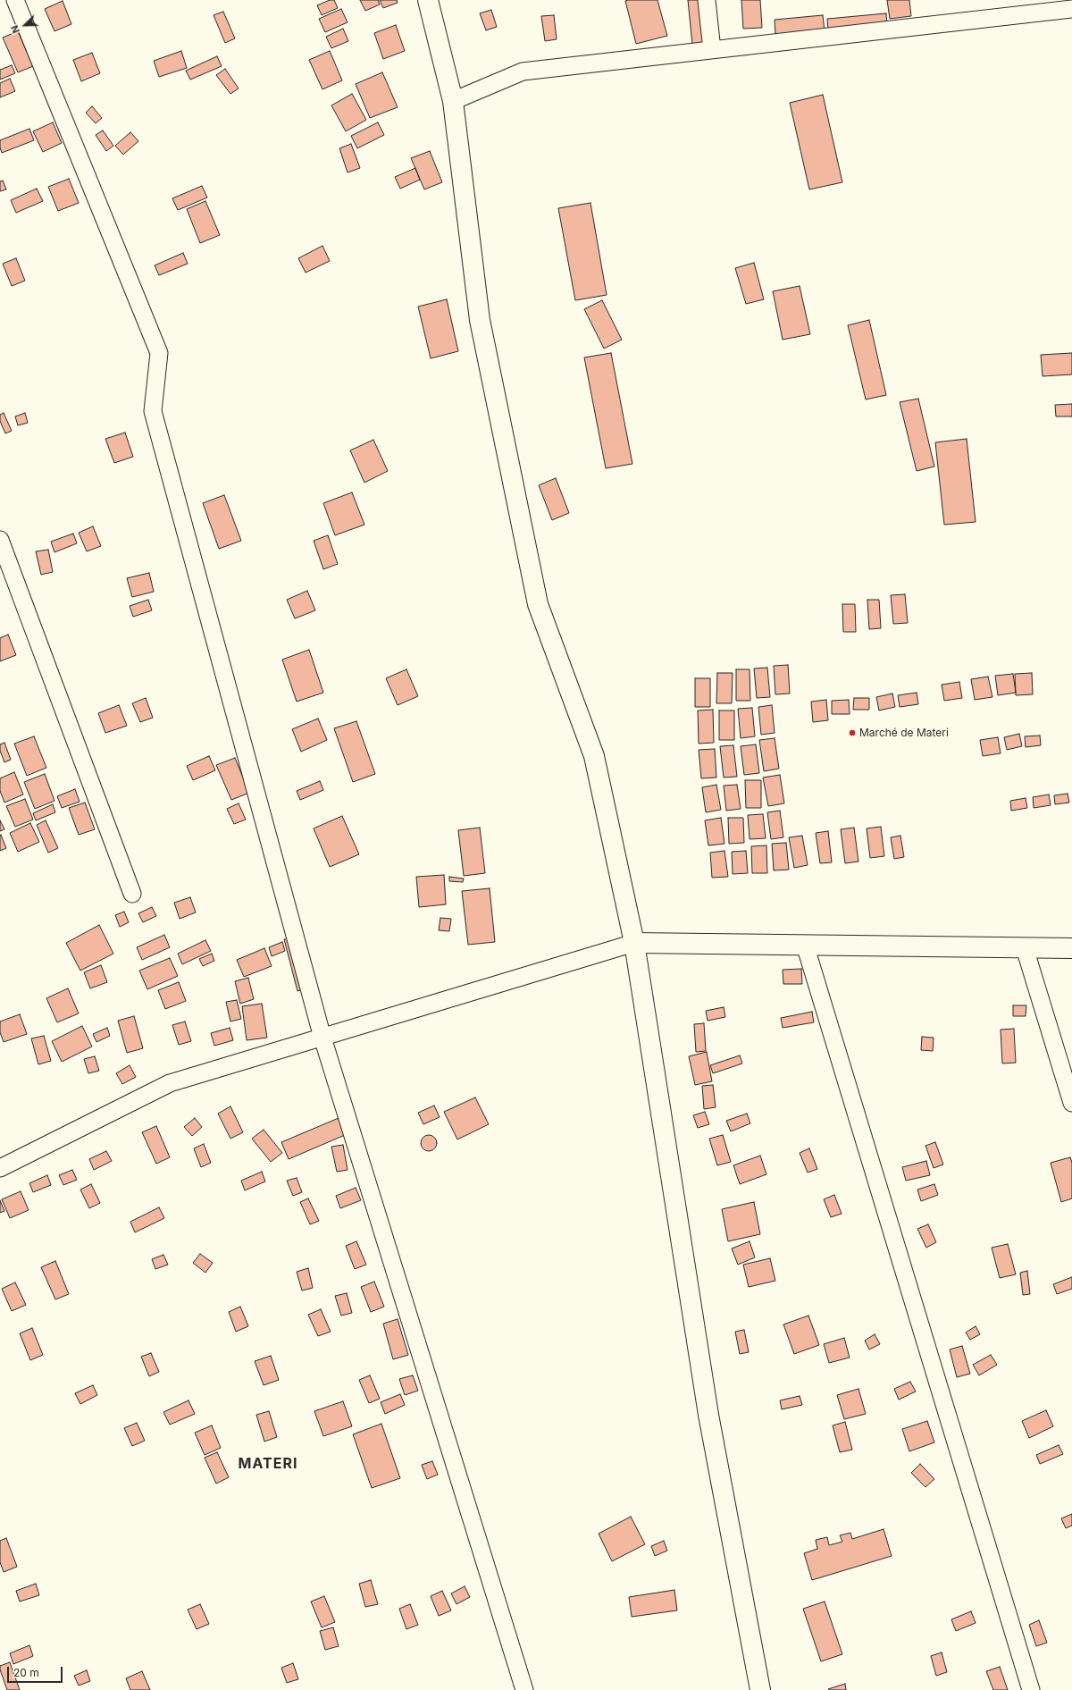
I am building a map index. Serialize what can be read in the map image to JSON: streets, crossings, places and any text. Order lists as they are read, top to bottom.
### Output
{
  "districts": ["MATERI"],
  "places": ["Marché de Materi"],
  "scale_bar": "20 m",
  "north": "bottom left"
}
